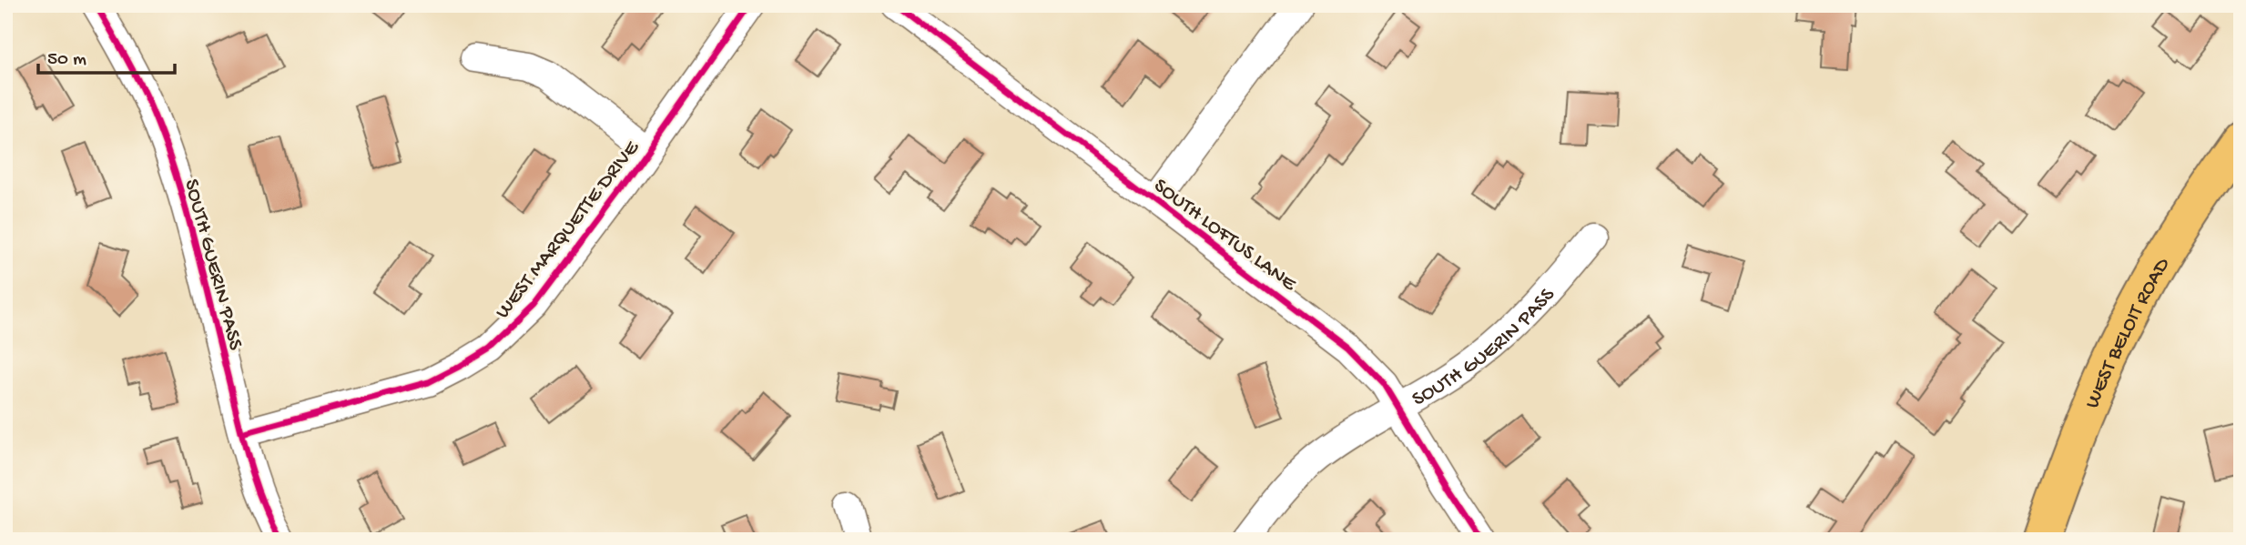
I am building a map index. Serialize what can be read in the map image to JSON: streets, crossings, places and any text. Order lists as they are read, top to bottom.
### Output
{
  "streets": {
    "main road": ["WEST BELOIT ROAD"],
    "street": ["WEST MARQUETTE DRIVE", "SOUTH LOFTUS LANE", "SOUTH GUERIN PASS"]
  },
  "crossings": [
    ["WEST MARQUETTE DRIVE", "SOUTH GUERIN PASS"],
    ["SOUTH LOFTUS LANE", "SOUTH GUERIN PASS"]
  ],
  "scale_bar": "50 m"
}
